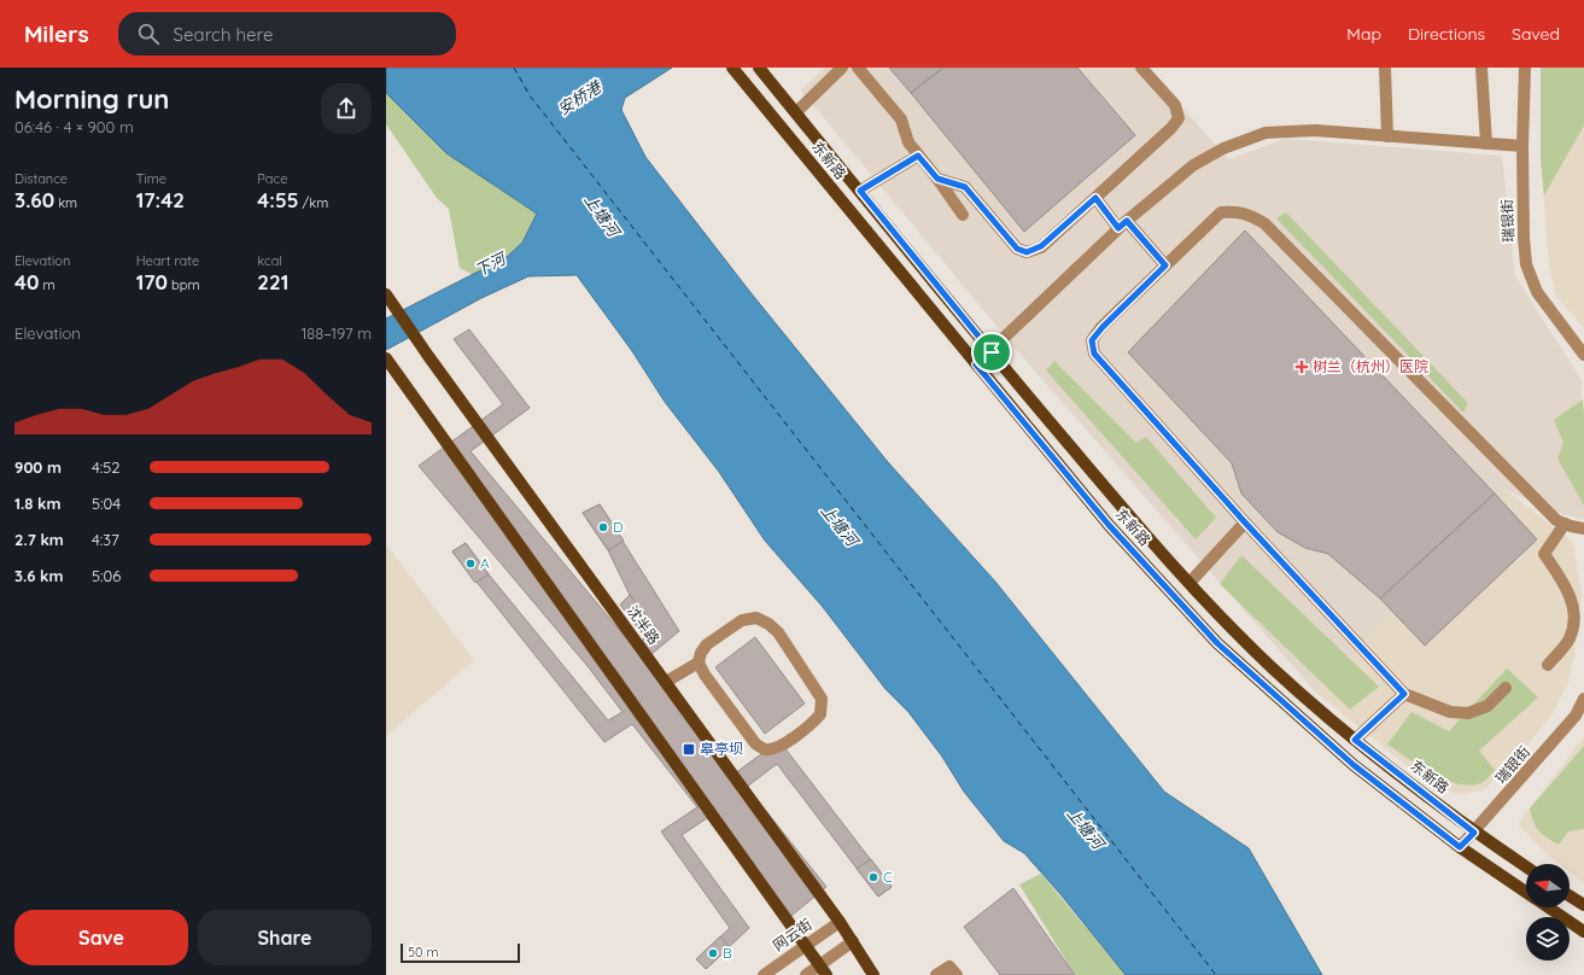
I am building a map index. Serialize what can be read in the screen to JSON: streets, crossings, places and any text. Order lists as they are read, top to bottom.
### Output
{
  "streets": {
    "main road": ["东新路", "沈半路"],
    "street": ["瑞银街", "网云街"]
  },
  "crossings": [
    ["东新路", "瑞银街"],
    ["沈半路", "网云街"]
  ],
  "water": ["安桥港", "上塘河", "下河"],
  "places": {
    "health": ["树兰（杭州）医院"],
    "other": [
      "D",
      "A",
      "C",
      "B"
    ],
    "transit": ["皋亭坝"]
  },
  "scale_bar": "50 m",
  "north": "left",
  "page": {
    "header": "Milers",
    "search": "Search here",
    "nav": ["Map", "Directions", "Saved"],
    "heading": ["Morning run", "06:46 · 4 × 900 m"],
    "stats": [
      ["Distance", "3.60 km"],
      ["Time", "17:42"],
      ["Pace", "4:55 /km"],
      ["Elevation", "40 m"],
      ["Heart rate", "170 bpm"],
      ["kcal", "221"]
    ],
    "chart": ["Elevation", "188–197 m"],
    "list": [
      {
        "name": "900 m",
        "note": "4:52"
      },
      {
        "name": "1.8 km",
        "note": "5:04"
      },
      {
        "name": "2.7 km",
        "note": "4:37"
      },
      {
        "name": "3.6 km",
        "note": "5:06"
      }
    ],
    "buttons": ["Save", "Share"],
    "scale": "50 m"
  }
}
